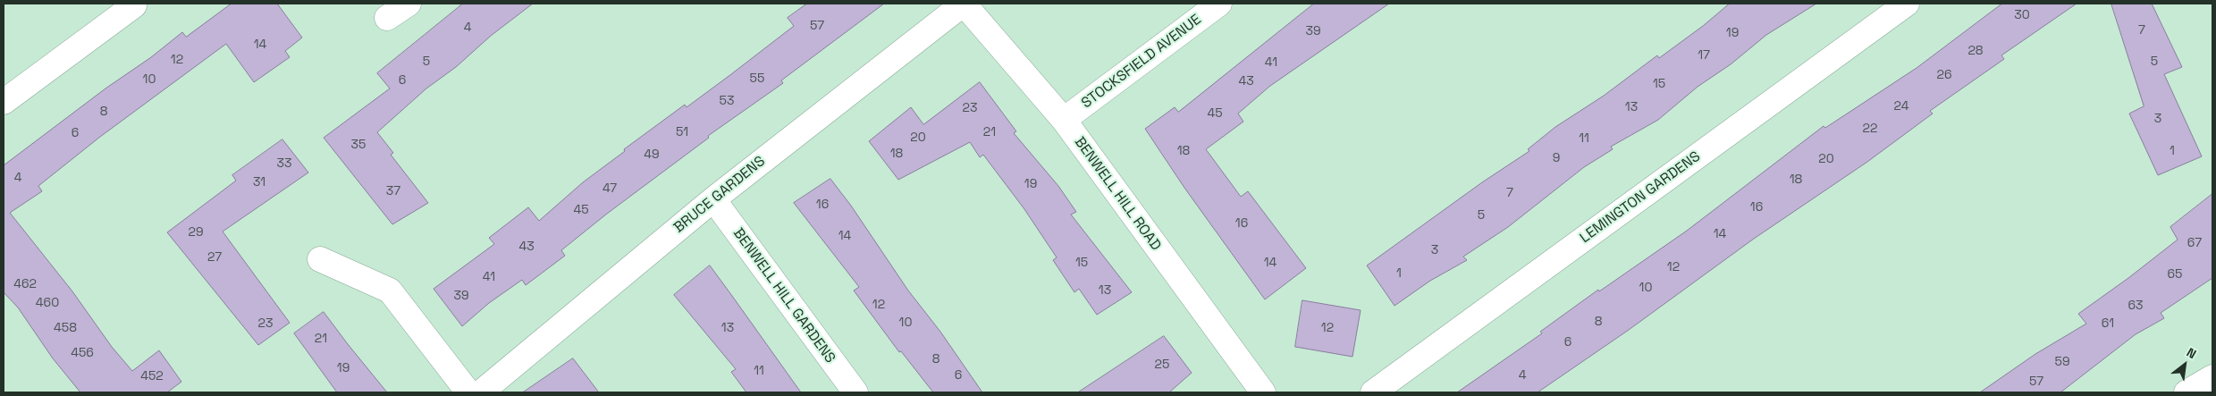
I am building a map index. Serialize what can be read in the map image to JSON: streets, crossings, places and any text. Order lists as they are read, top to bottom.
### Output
{
  "streets": {
    "street": [
      "STOCKSFIELD AVENUE",
      "BENWELL HILL ROAD",
      "BRUCE GARDENS",
      "LEMINGTON GARDENS",
      "BENWELL HILL GARDENS"
    ]
  },
  "crossings": [
    ["STOCKSFIELD AVENUE", "BENWELL HILL ROAD"],
    ["BENWELL HILL ROAD", "BRUCE GARDENS"],
    ["BRUCE GARDENS", "BENWELL HILL GARDENS"]
  ],
  "house_numbers": [
    "30",
    "57",
    "4",
    "7",
    "39",
    "19",
    "14",
    "28",
    "17",
    "12",
    "5",
    "5",
    "41",
    "26",
    "55",
    "10",
    "6",
    "43",
    "15",
    "53",
    "24",
    "13",
    "23",
    "8",
    "45",
    "3",
    "22",
    "51",
    "21",
    "6",
    "20",
    "11",
    "35",
    "18",
    "1",
    "18",
    "49",
    "9",
    "20",
    "33",
    "4",
    "18",
    "31",
    "19",
    "47",
    "37",
    "7",
    "16",
    "16",
    "45",
    "5",
    "16",
    "29",
    "14",
    "14",
    "67",
    "43",
    "3",
    "27",
    "15",
    "14",
    "12",
    "1",
    "65",
    "41",
    "462",
    "10",
    "13",
    "39",
    "460",
    "12",
    "63",
    "8",
    "10",
    "23",
    "61",
    "458",
    "13",
    "12",
    "21",
    "6",
    "456",
    "8",
    "59",
    "25",
    "19",
    "11",
    "6",
    "4",
    "452",
    "57"
  ],
  "north": "top right"
}
